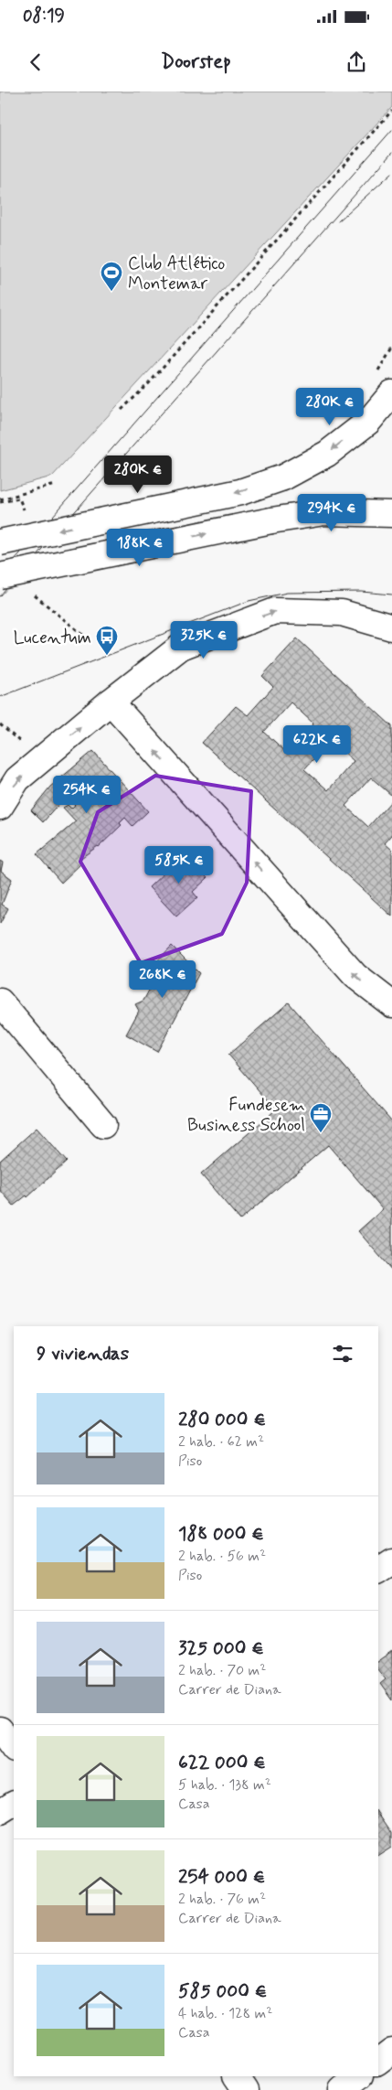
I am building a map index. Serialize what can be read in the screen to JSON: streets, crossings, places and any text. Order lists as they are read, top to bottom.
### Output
{
  "places": {
    "sports": ["Club Atlético Montemar"],
    "bus stop": ["Lucentum"],
    "office": ["Fundesem Business School"]
  },
  "page": {
    "status": "08:19",
    "header": "Doorstep",
    "price": [
      "280K €",
      "280K €",
      "294K €",
      "188K €",
      "325K €",
      "622K €",
      "254K €",
      "585K €",
      "268K €"
    ],
    "heading": "9 viviendas",
    "list": [
      {
        "name": "280 000 €",
        "note": "2 hab. · 62 m² · Piso"
      },
      {
        "name": "188 000 €",
        "note": "2 hab. · 56 m² · Piso"
      },
      {
        "name": "325 000 €",
        "note": "2 hab. · 70 m² · Carrer de Diana"
      },
      {
        "name": "622 000 €",
        "note": "5 hab. · 138 m² · Casa"
      },
      {
        "name": "254 000 €",
        "note": "2 hab. · 76 m² · Carrer de Diana"
      },
      {
        "name": "585 000 €",
        "note": "4 hab. · 128 m² · Casa"
      }
    ]
  }
}
